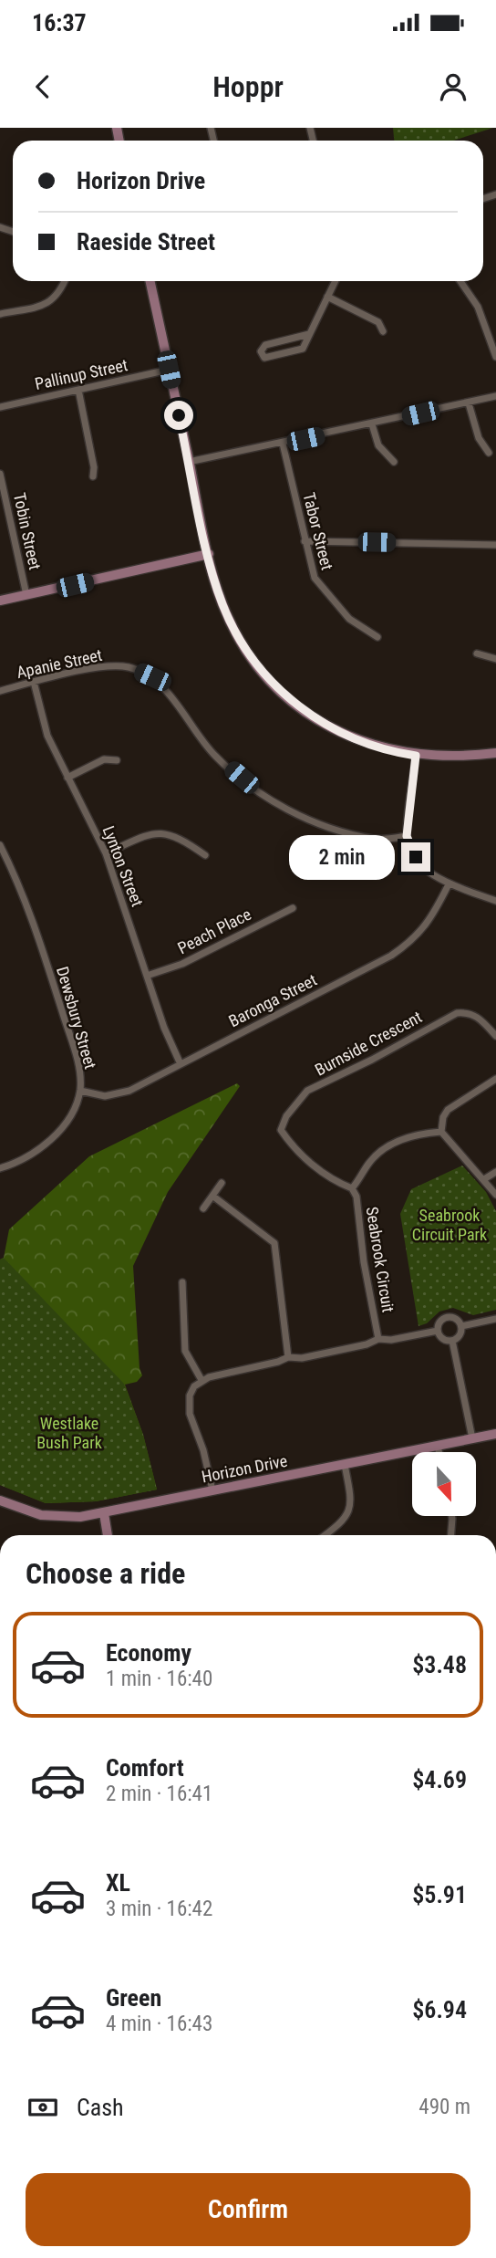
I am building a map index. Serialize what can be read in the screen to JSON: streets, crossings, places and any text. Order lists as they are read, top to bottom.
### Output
{
  "streets": {
    "street": [
      "Pallinup Street",
      "Tobin Street",
      "Tabor Street",
      "Apanie Street",
      "Lynton Street",
      "Peach Place",
      "Baronga Street",
      "Dewsbury Street",
      "Burnside Crescent",
      "Seabrook Circuit",
      "Horizon Drive"
    ]
  },
  "crossings": [
    ["Apanie Street", "Lynton Street"],
    ["Lynton Street", "Peach Place"],
    ["Lynton Street", "Baronga Street"],
    ["Baronga Street", "Dewsbury Street"],
    ["Burnside Crescent", "Seabrook Circuit"]
  ],
  "parks": ["Seabrook Circuit Park", "Westlake Bush Park"],
  "north": "bottom",
  "page": {
    "status": "16:37",
    "header": "Hoppr",
    "banner": ["Horizon Drive", "Raeside Street"],
    "bubble": "2 min",
    "heading": "Choose a ride",
    "list": [
      {
        "name": "Economy",
        "note": "1 min · 16:40",
        "value": "$3.48"
      },
      {
        "name": "Comfort",
        "note": "2 min · 16:41",
        "value": "$4.69"
      },
      {
        "name": "XL",
        "note": "3 min · 16:42",
        "value": "$5.91"
      },
      {
        "name": "Green",
        "note": "4 min · 16:43",
        "value": "$6.94"
      }
    ],
    "pay": ["Cash", "490 m"],
    "buttons": "Confirm"
  }
}
